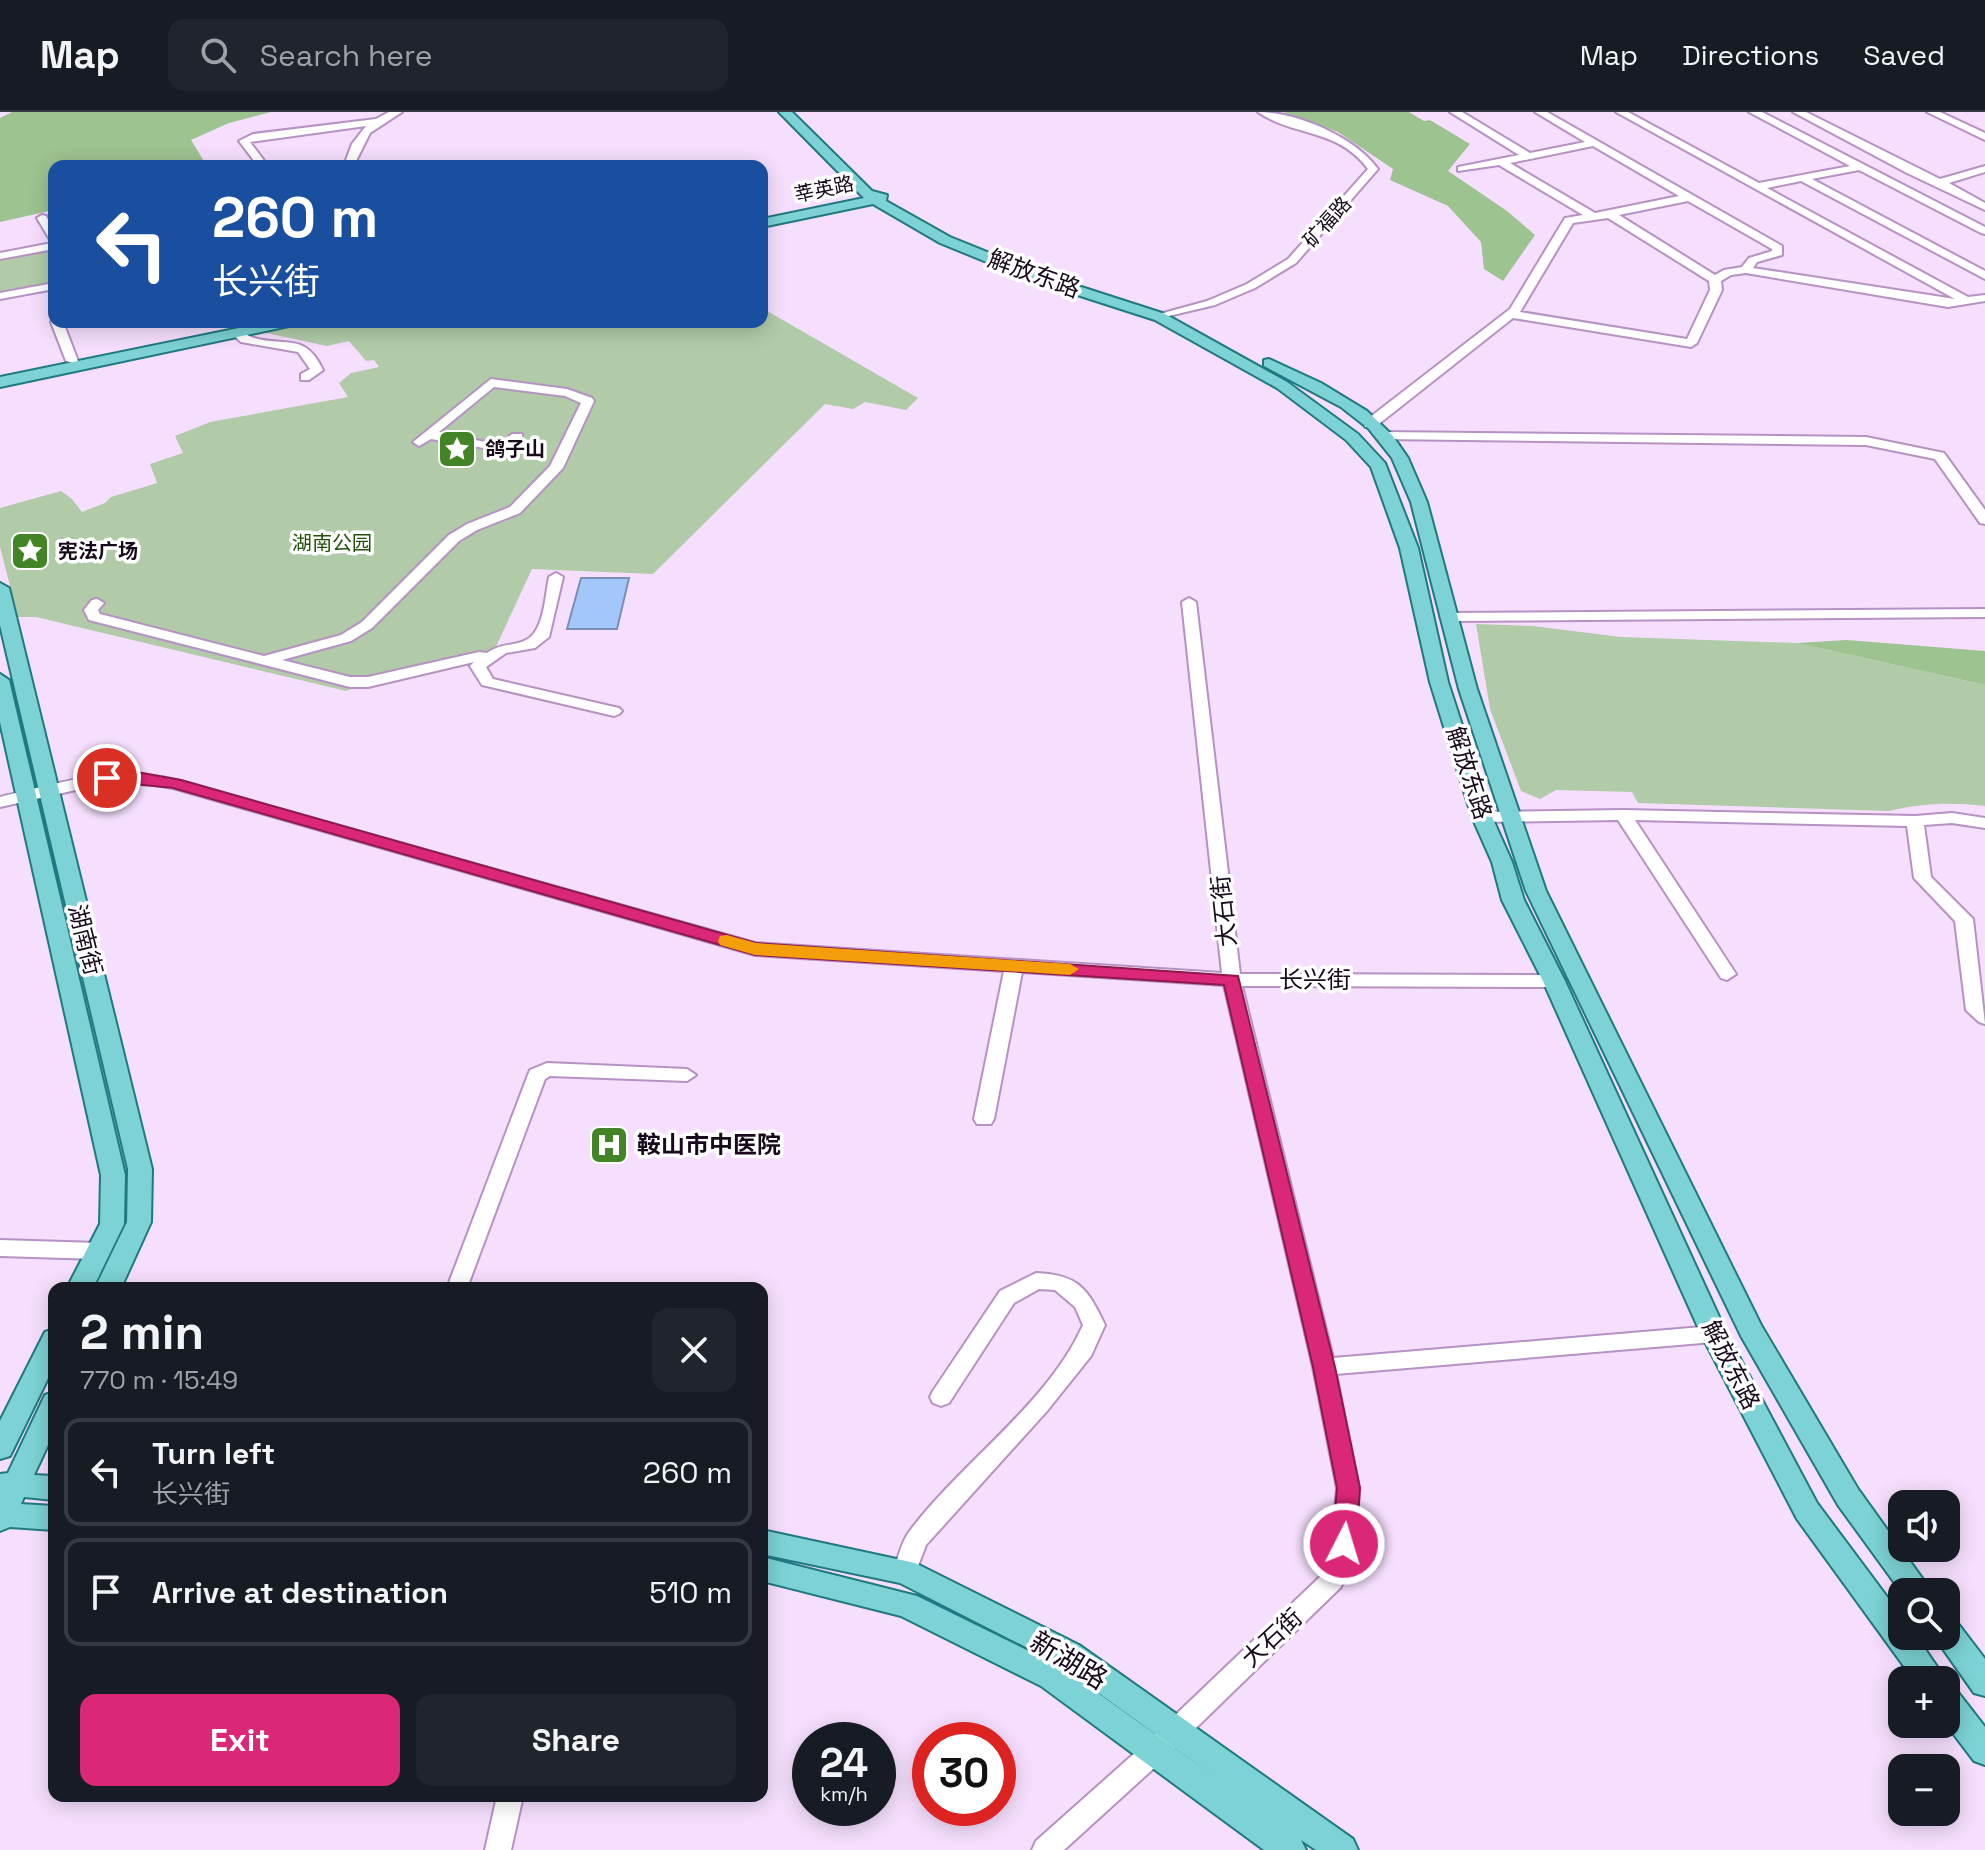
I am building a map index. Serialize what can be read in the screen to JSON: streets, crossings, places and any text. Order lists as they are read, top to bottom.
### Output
{
  "streets": {
    "main road": [
      "莘英路",
      "解放东路",
      "湖南街",
      "新湖路"
    ],
    "street": ["矿福路", "大石街", "长兴街"]
  },
  "crossings": [
    ["莘英路", "解放东路"],
    ["矿福路", "解放东路"],
    ["解放东路", "长兴街"],
    ["大石街", "长兴街"],
    ["大石街", "新湖路"],
    ["湖南街", "长兴街"]
  ],
  "parks": ["湖南公园"],
  "places": {
    "place": ["鸽子山", "宪法广场"],
    "hospital": ["鞍山市中医院"]
  },
  "page": {
    "header": "Map",
    "search": "Search here",
    "nav": ["Map", "Directions", "Saved"],
    "turn": ["260 m", "长兴街"],
    "heading": ["2 min", "770 m · 15:49"],
    "list": [
      {
        "name": "Turn left",
        "note": "长兴街",
        "value": "260 m"
      },
      {
        "name": "Arrive at destination",
        "value": "510 m"
      }
    ],
    "map_buttons": ["+", "−"],
    "buttons": ["Exit", "Share"],
    "speed": "24 km/h",
    "limit": "30"
  }
}
